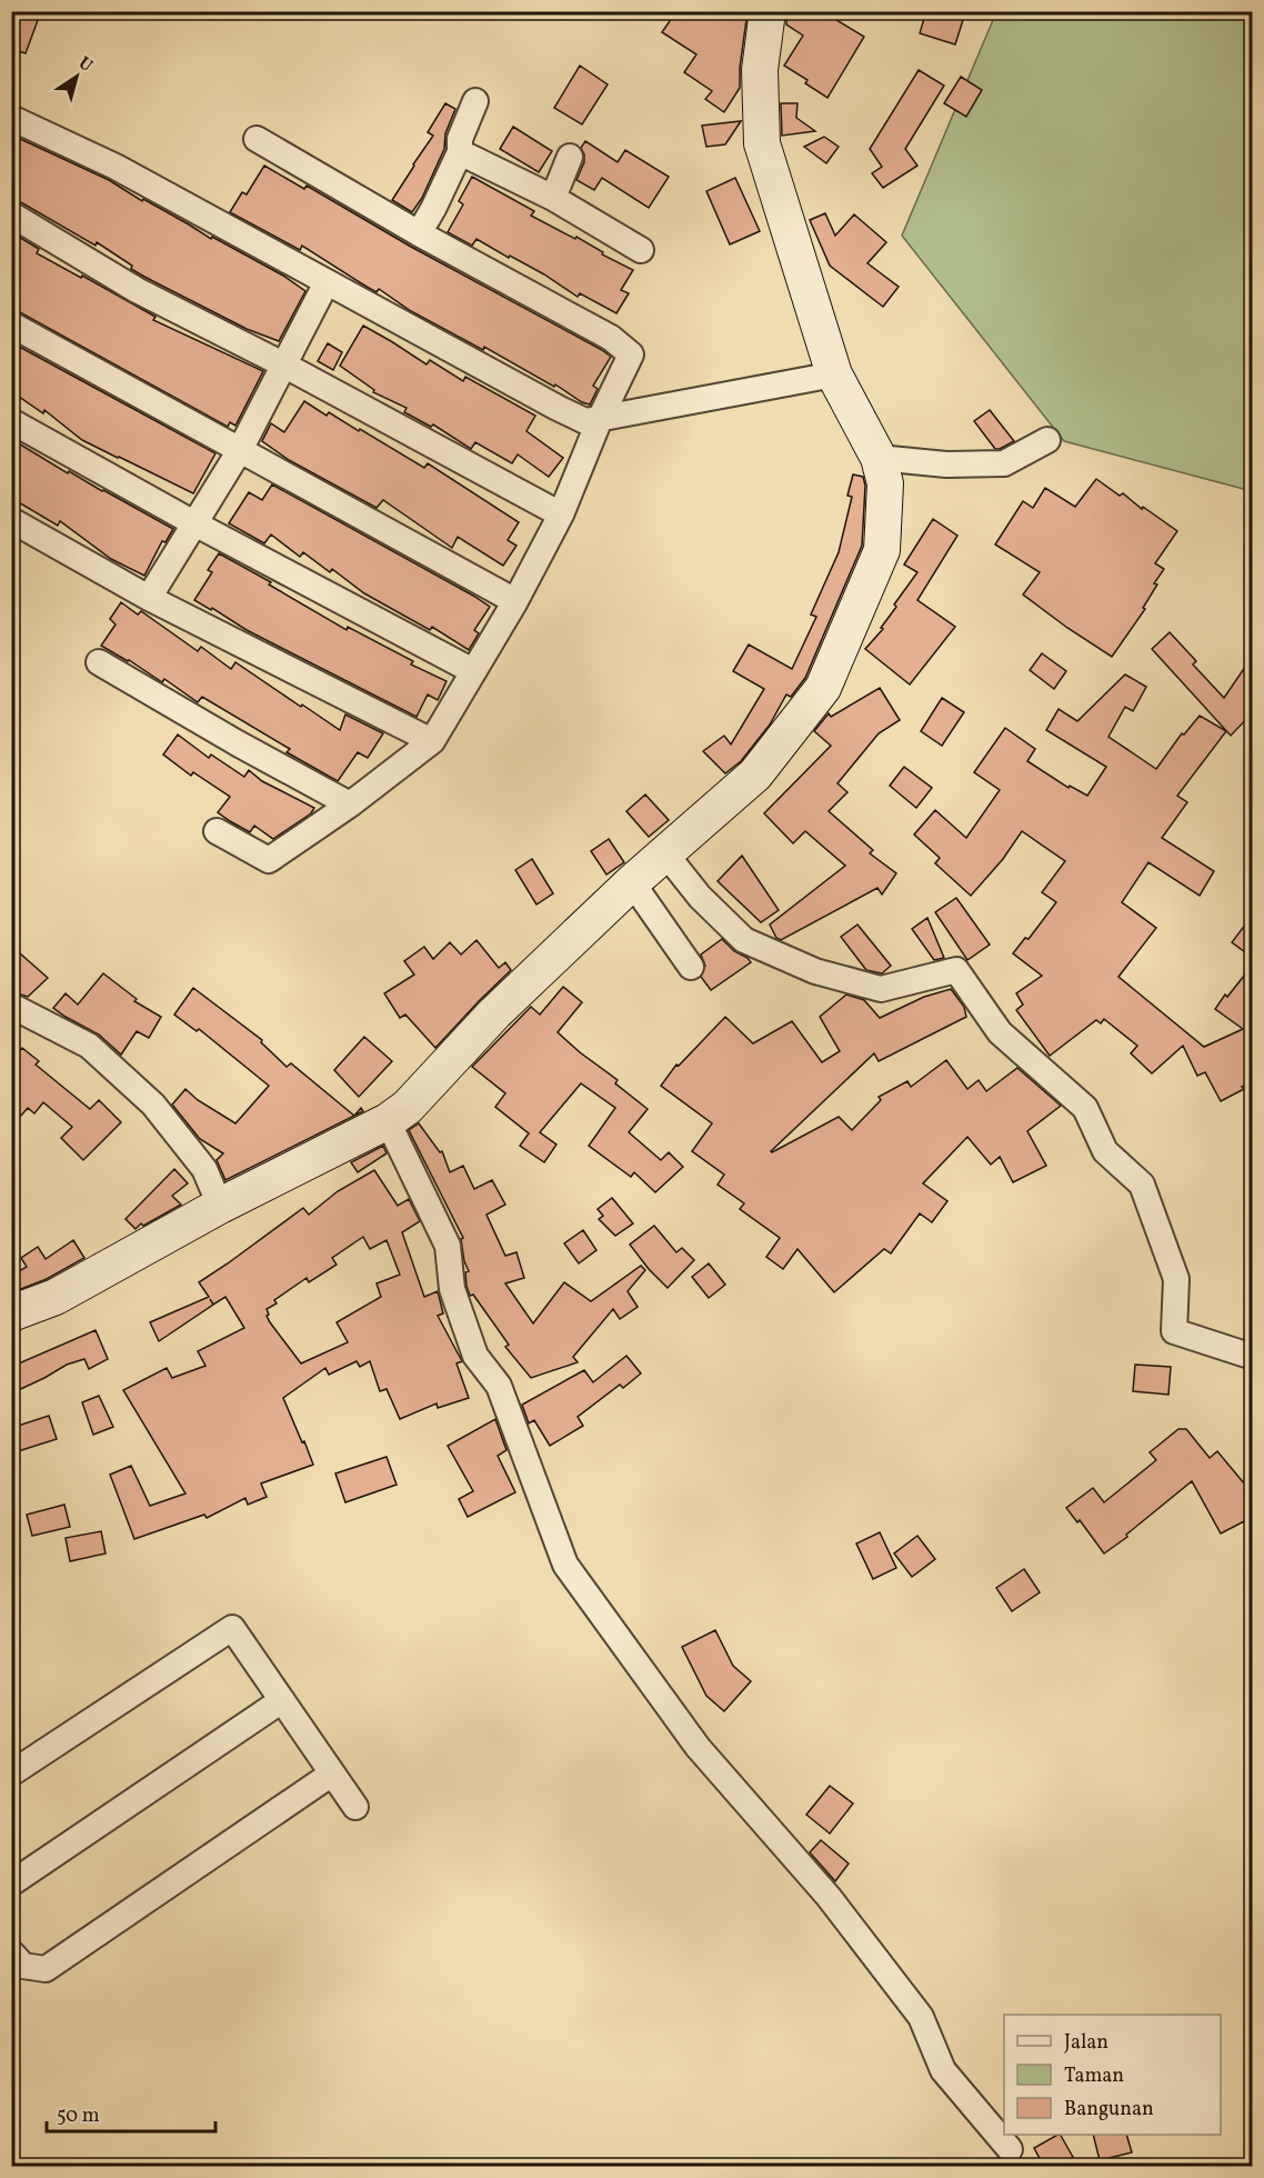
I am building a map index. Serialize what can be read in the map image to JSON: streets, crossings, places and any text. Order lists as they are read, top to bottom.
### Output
{
  "legend": ["Jalan", "Taman", "Bangunan"],
  "scale_bar": "50 m",
  "north": "top right"
}
